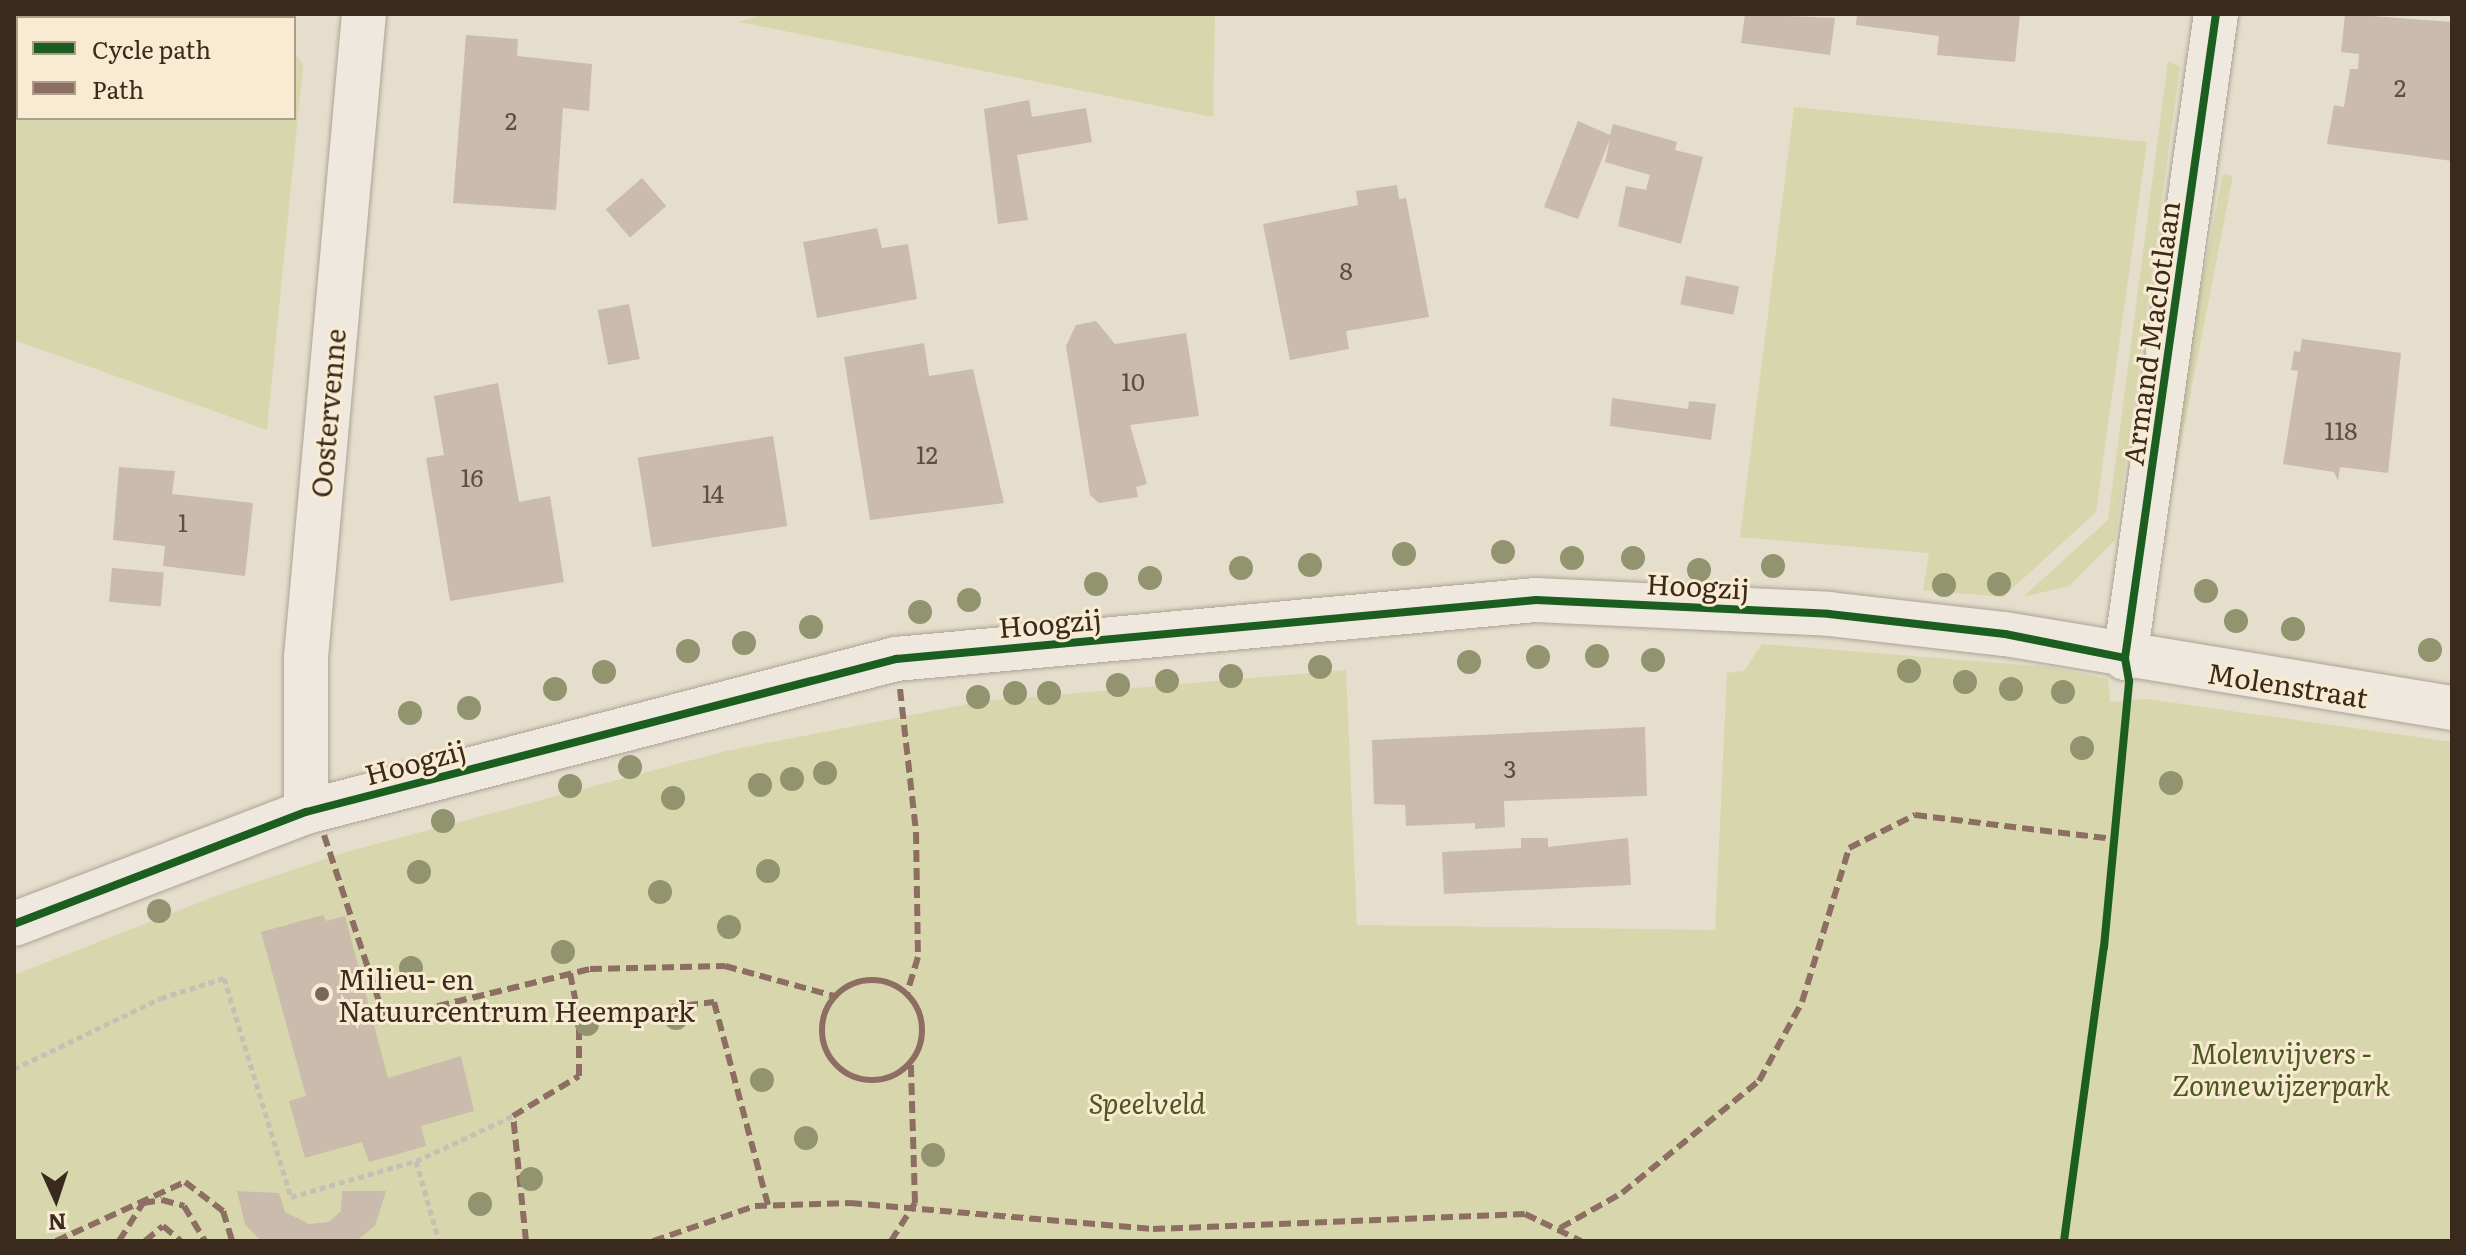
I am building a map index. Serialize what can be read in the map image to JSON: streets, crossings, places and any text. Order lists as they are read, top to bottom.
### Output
{
  "streets": {
    "street": [
      "Armand Maclotlaan",
      "Oostervenne",
      "Hoogzij",
      "Molenstraat"
    ]
  },
  "crossings": [
    ["Armand Maclotlaan", "Hoogzij"],
    ["Armand Maclotlaan", "Molenstraat"],
    ["Oostervenne", "Hoogzij"],
    ["Hoogzij", "Molenstraat"]
  ],
  "parks": ["Molenvijvers - Zonnewijzerpark", "Speelveld"],
  "places": ["Milieu- en Natuurcentrum Heempark"],
  "house_numbers": [
    "2",
    "2",
    "8",
    "10",
    "118",
    "12",
    "16",
    "14",
    "1",
    "3"
  ],
  "legend": ["Cycle path", "Path"],
  "north": "bottom"
}
